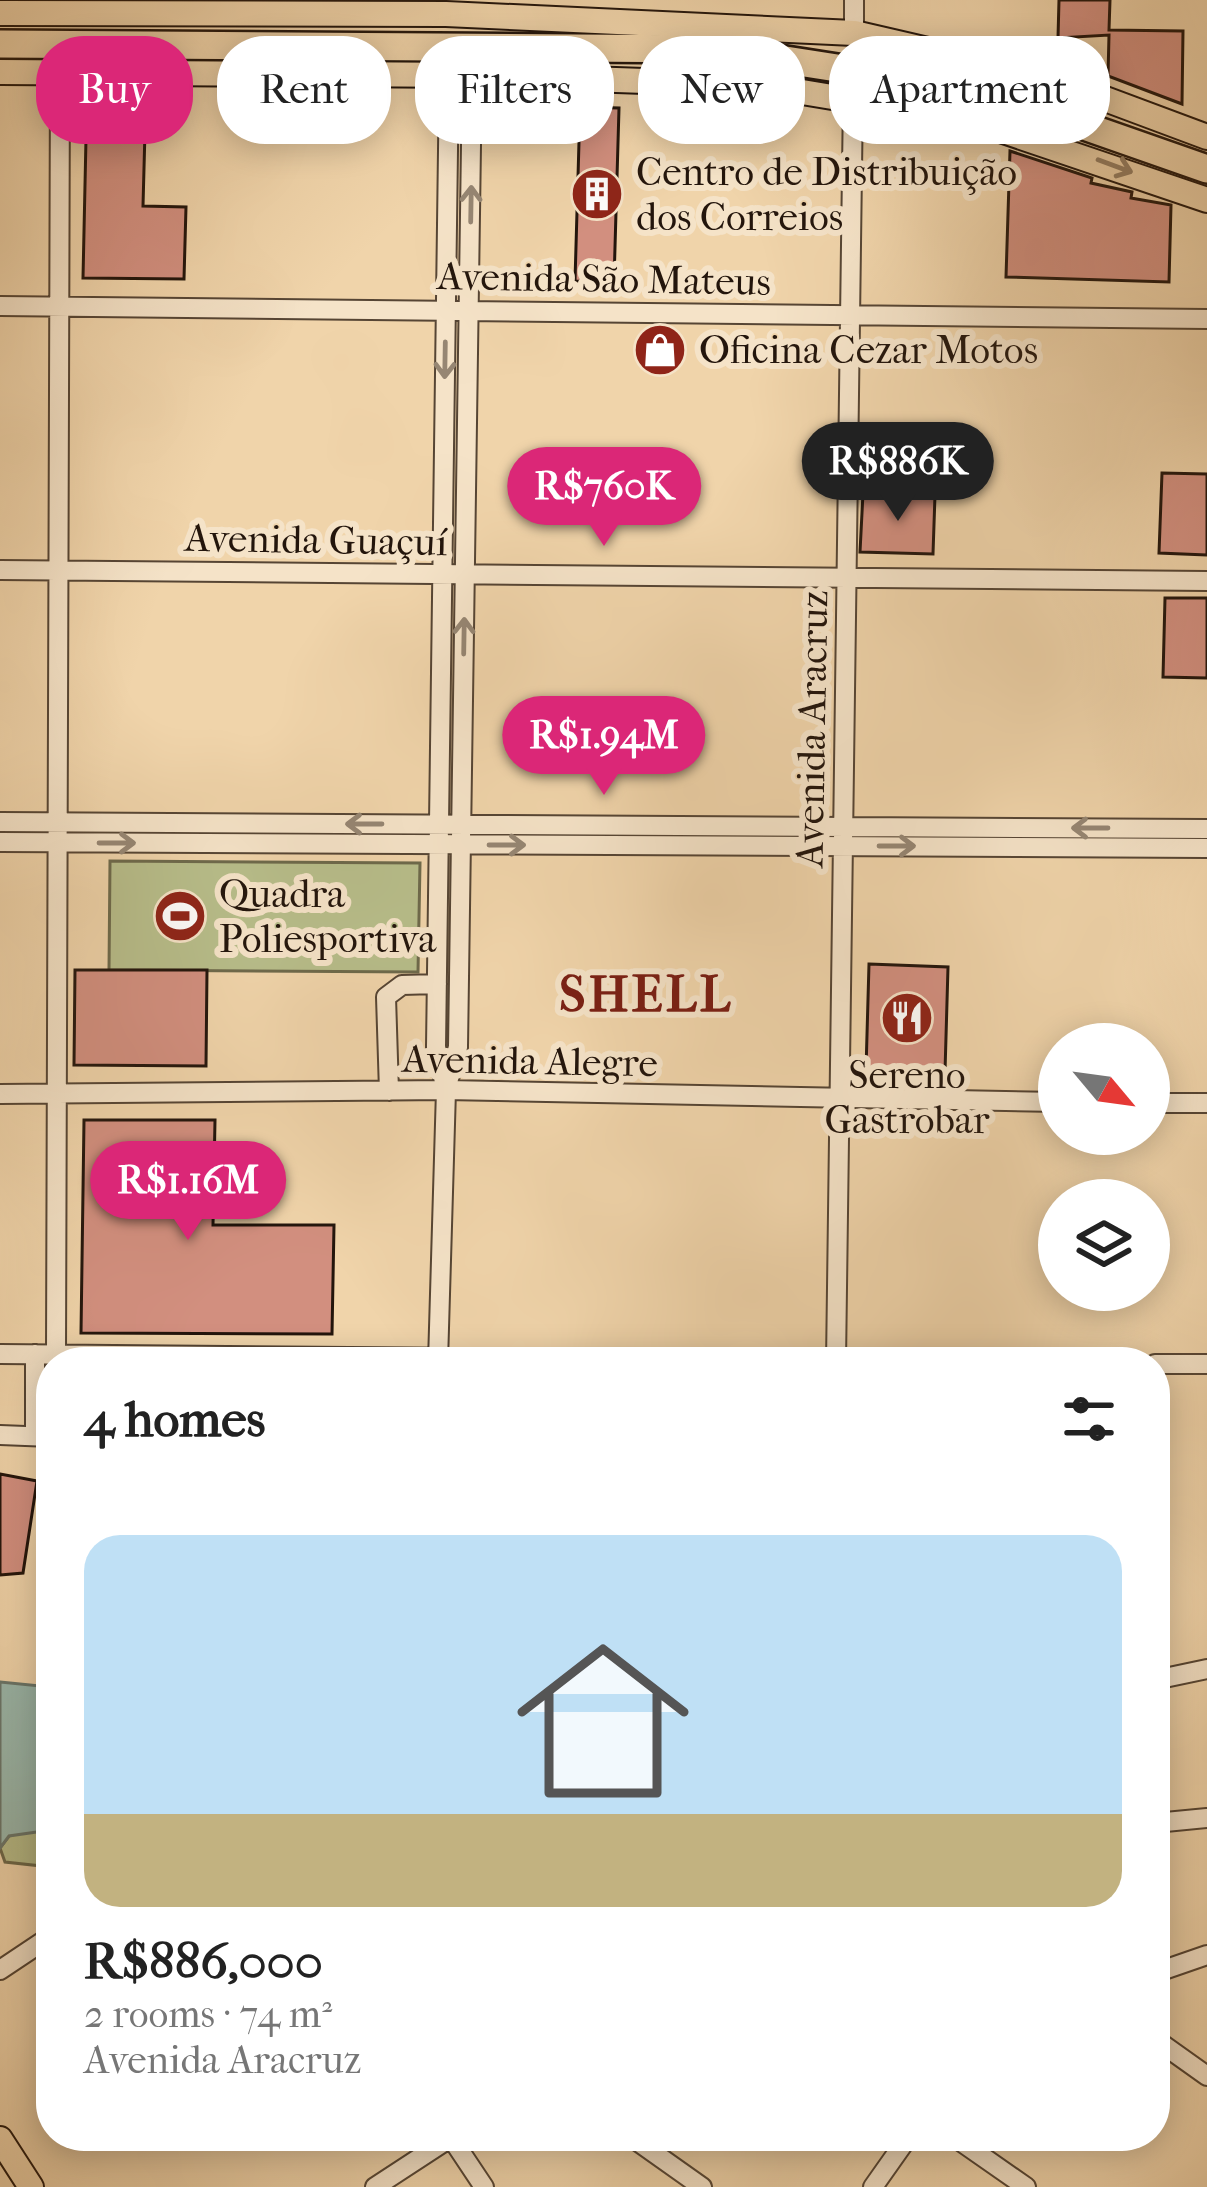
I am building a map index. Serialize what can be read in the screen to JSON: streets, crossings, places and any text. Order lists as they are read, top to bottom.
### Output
{
  "streets": {
    "street": [
      "Avenida São Mateus",
      "Avenida Guaçuí",
      "Avenida Aracruz",
      "Avenida Alegre"
    ]
  },
  "crossings": [
    ["Avenida São Mateus", "Avenida Aracruz"],
    ["Avenida Guaçuí", "Avenida Aracruz"],
    ["Avenida Aracruz", "Avenida Alegre"]
  ],
  "districts": ["SHELL"],
  "places": {
    "building": ["Centro de Distribuição dos Correios"],
    "shop": ["Oficina Cezar Motos"],
    "sports": ["Quadra Poliesportiva"],
    "restaurant": ["Sereno Gastrobar"]
  },
  "north": "bottom right",
  "page": {
    "chip": [
      "Buy",
      "Rent",
      "Filters",
      "New",
      "Apartment"
    ],
    "price": [
      "R$886K",
      "R$760K",
      "R$1.94M",
      "R$1.16M"
    ],
    "heading": "4 homes",
    "list": [
      {
        "name": "R$886,000",
        "note": "2 rooms · 74 m² · Avenida Aracruz"
      }
    ]
  }
}
